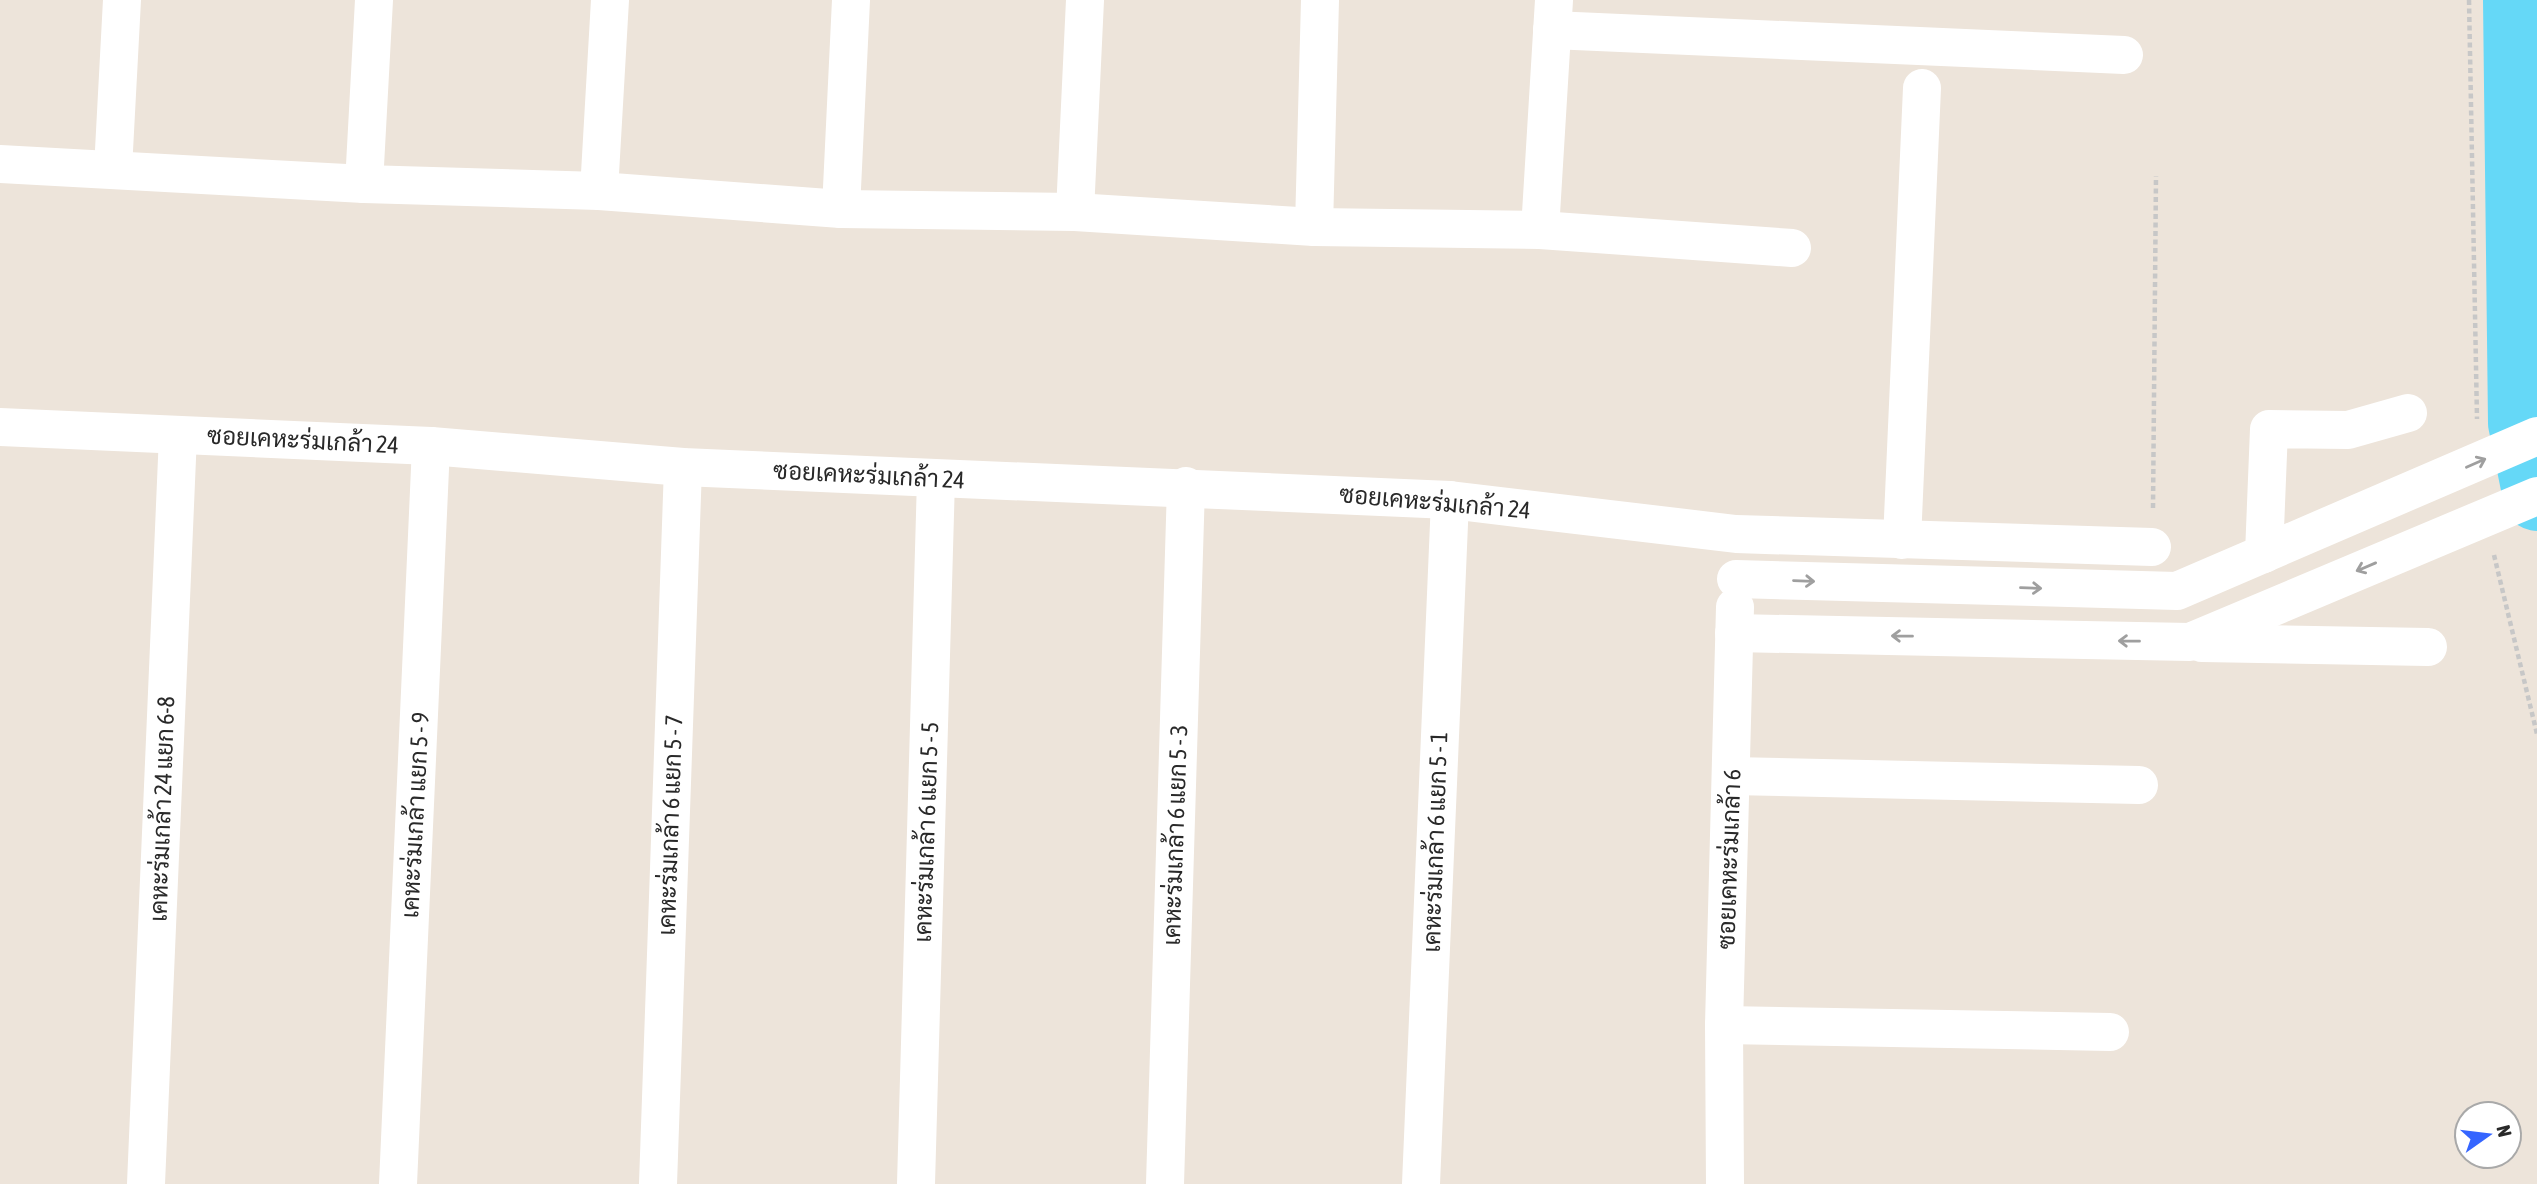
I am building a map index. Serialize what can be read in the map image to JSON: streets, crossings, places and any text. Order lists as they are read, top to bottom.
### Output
{
  "streets": {
    "street": [
      "ซอยเคหะร่มเกล้า 24",
      "เคหะร่มเกล้า 24 แยก 6-8",
      "เคหะร่มเกล้า แยก 5 - 9",
      "เคหะร่มเกล้า 6 แยก 5 - 7",
      "เคหะร่มเกล้า 6 แยก 5 - 5",
      "เคหะร่มเกล้า 6 แยก 5 - 3",
      "เคหะร่มเกล้า 6 แยก 5 - 1",
      "ซอยเคหะร่มเกล้า 6"
    ]
  },
  "crossings": [
    ["ซอยเคหะร่มเกล้า 24", "เคหะร่มเกล้า 24 แยก 6-8"],
    ["ซอยเคหะร่มเกล้า 24", "เคหะร่มเกล้า แยก 5 - 9"],
    ["ซอยเคหะร่มเกล้า 24", "เคหะร่มเกล้า 6 แยก 5 - 7"],
    ["ซอยเคหะร่มเกล้า 24", "เคหะร่มเกล้า 6 แยก 5 - 5"],
    ["ซอยเคหะร่มเกล้า 24", "เคหะร่มเกล้า 6 แยก 5 - 3"],
    ["ซอยเคหะร่มเกล้า 24", "เคหะร่มเกล้า 6 แยก 5 - 1"],
    ["ซอยเคหะร่มเกล้า 24", "ซอยเคหะร่มเกล้า 6"]
  ],
  "north": "right"
}
